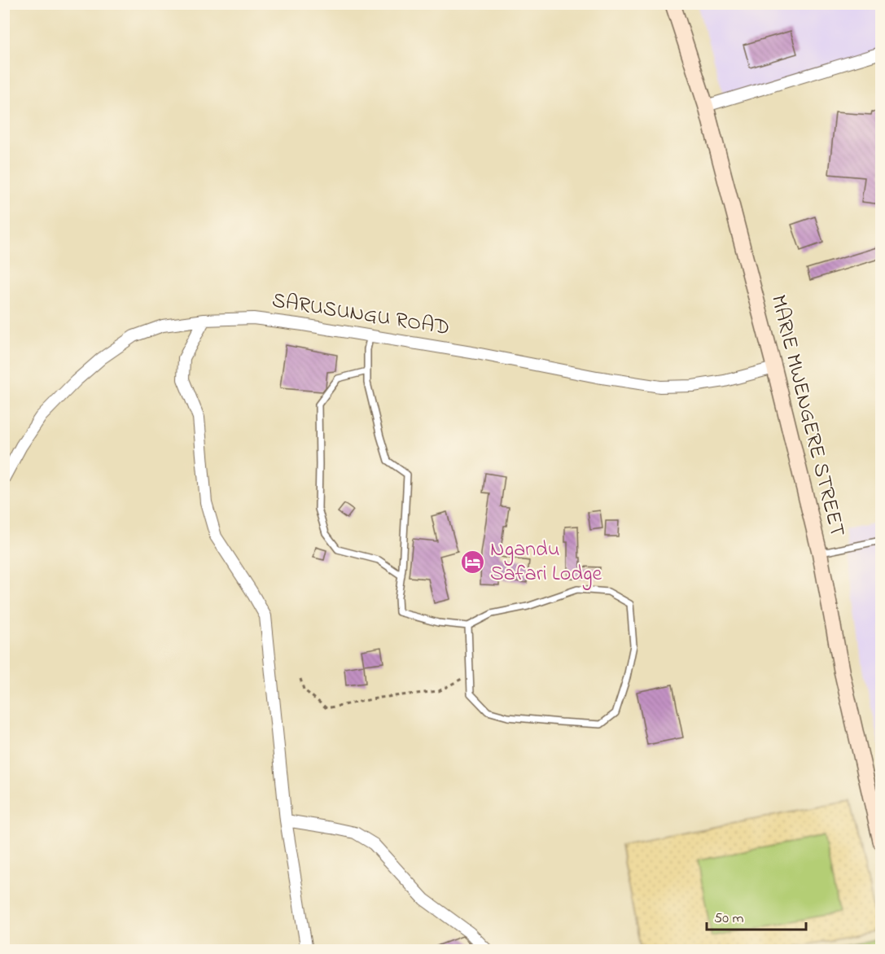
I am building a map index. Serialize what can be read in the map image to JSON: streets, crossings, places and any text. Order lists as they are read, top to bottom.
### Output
{
  "streets": {
    "main road": ["MARIE MWENGERE STREET"],
    "street": ["SARUSUNGU ROAD"]
  },
  "crossings": [
    ["SARUSUNGU ROAD", "MARIE MWENGERE STREET"]
  ],
  "places": {
    "hotel": ["Ngandu Safari Lodge"]
  },
  "scale_bar": "50 m"
}
